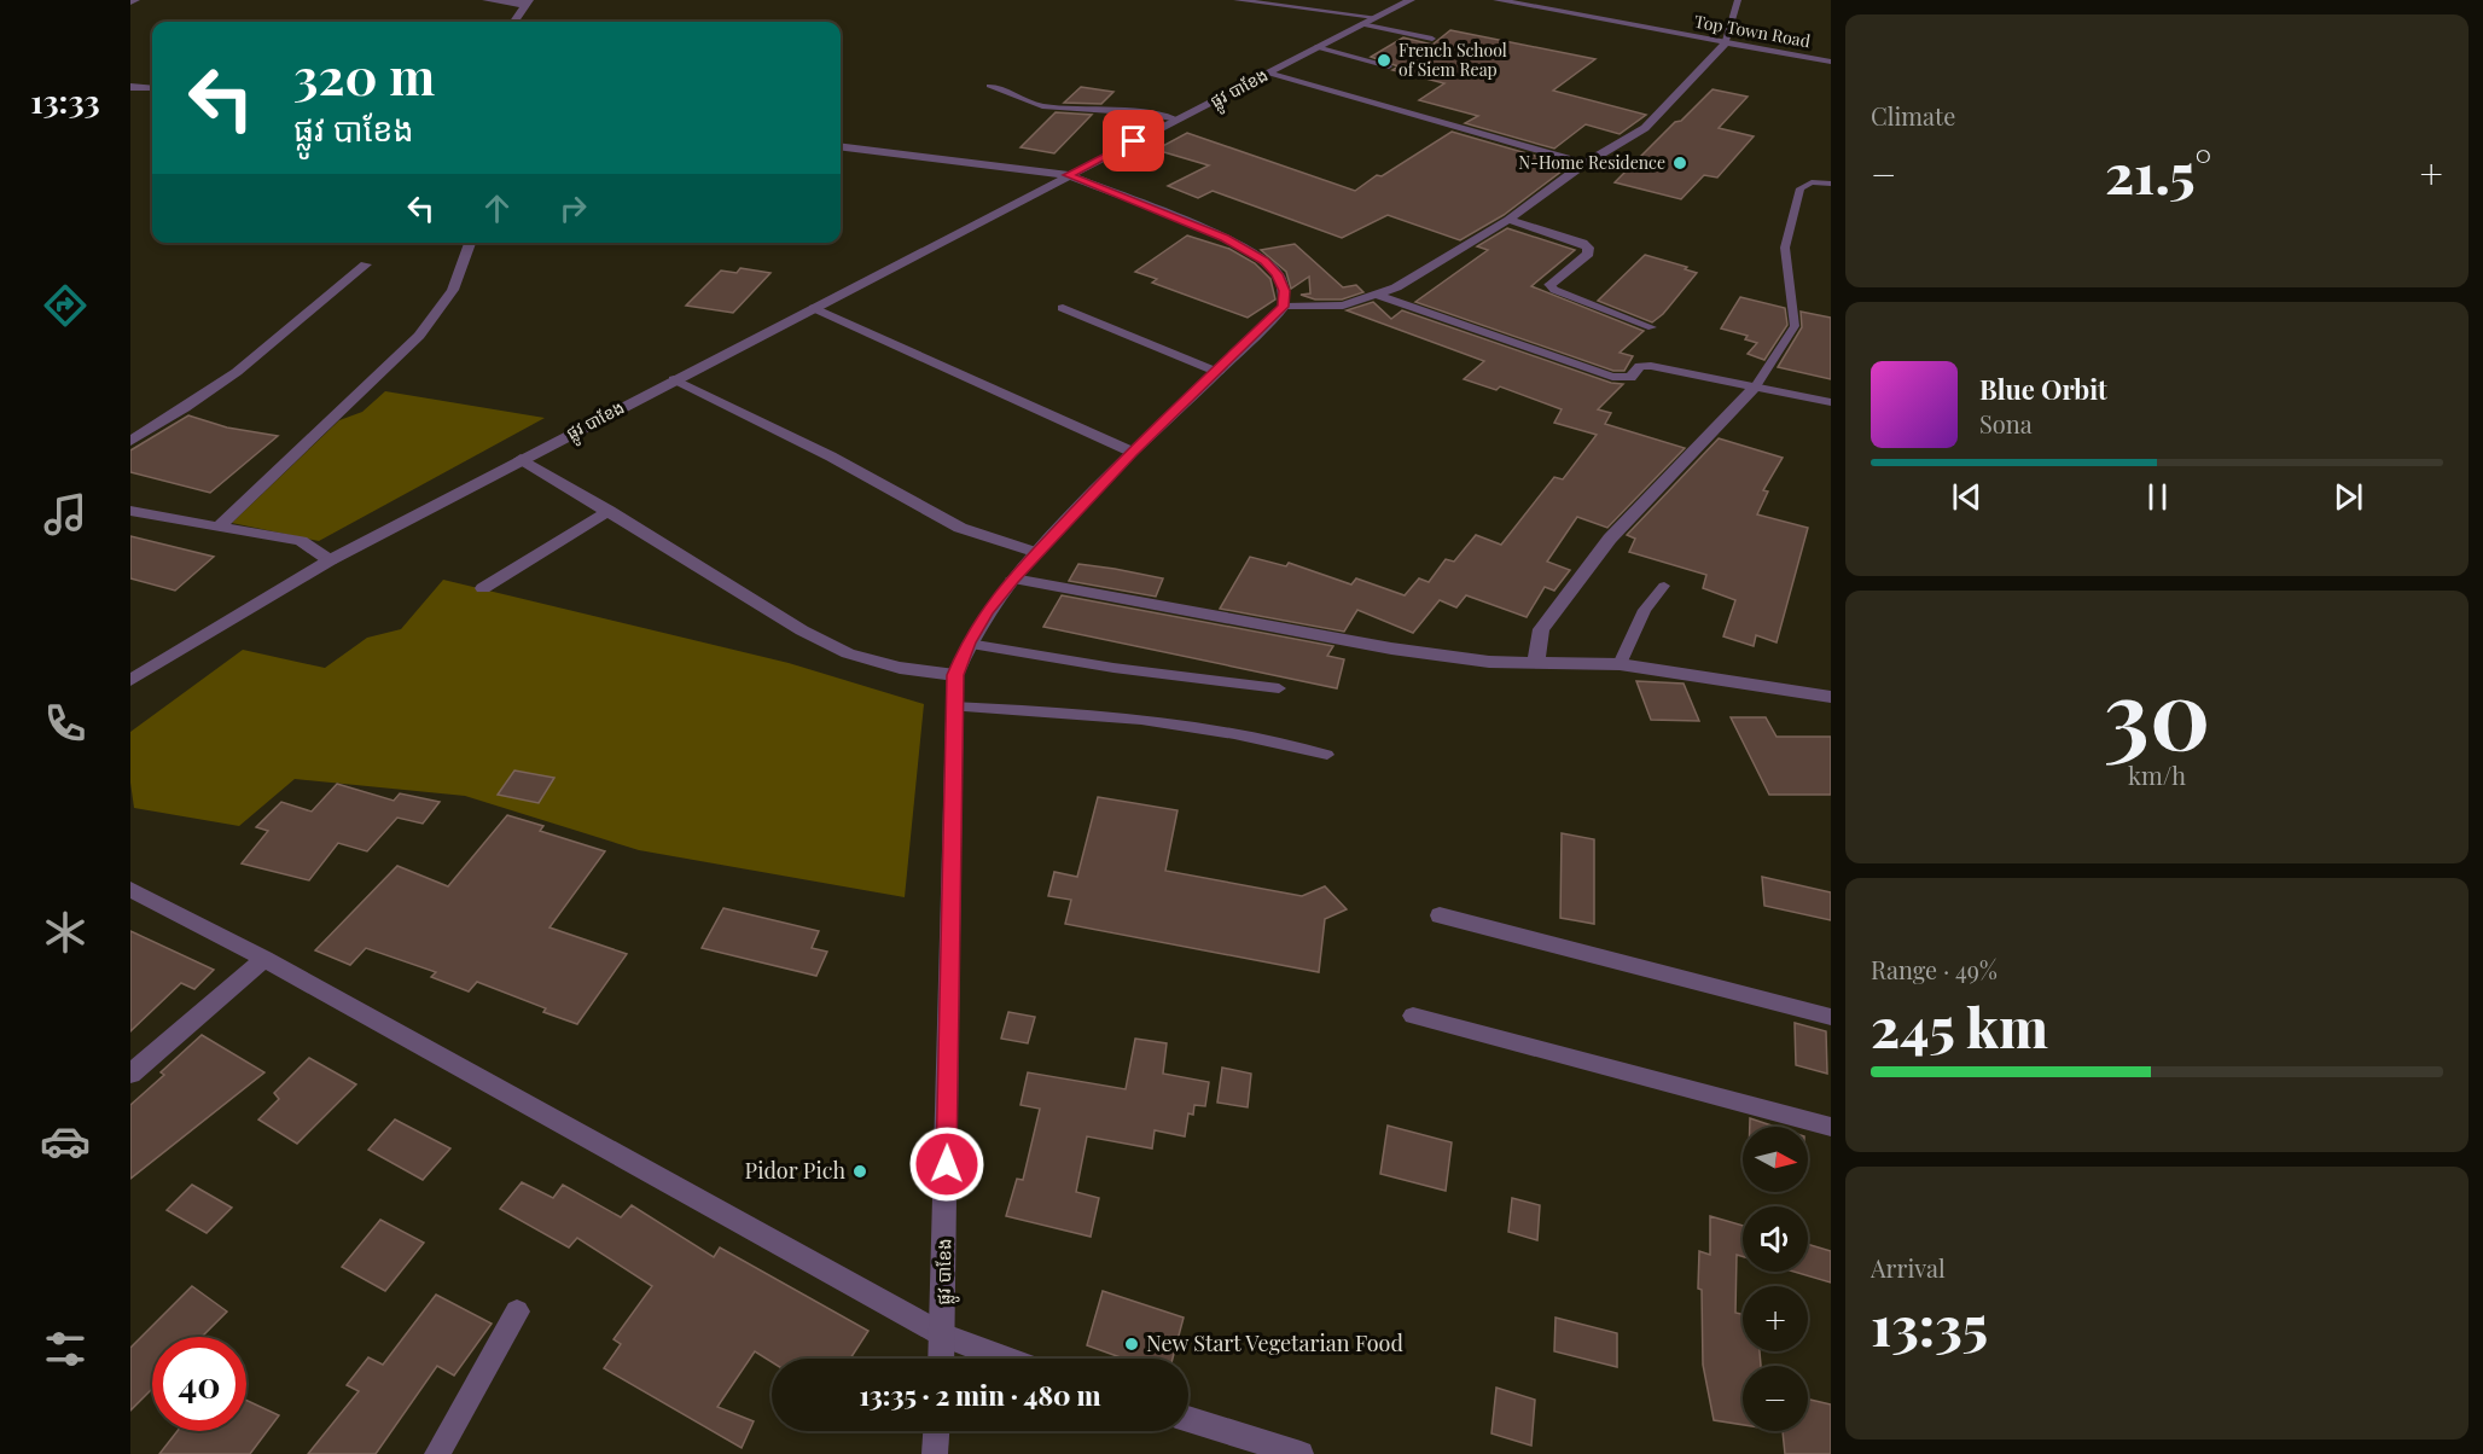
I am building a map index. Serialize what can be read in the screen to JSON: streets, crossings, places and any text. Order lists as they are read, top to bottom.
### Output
{
  "streets": {
    "street": ["Top Town Road", "ផ្លូវ បាខែង"]
  },
  "places": [
    "French School of Siem Reap",
    "N-Home Residence",
    "Pidor Pich",
    "New Start Vegetarian Food"
  ],
  "north": "right",
  "page": {
    "tabs": "13:33",
    "tile": [
      "Climate",
      ["30", "km/h"],
      ["Range · 49%", "245 km"],
      ["Arrival", "13:35"]
    ],
    "turn": ["320 m", "ផ្លូវ បាខែង"],
    "heat": ["−", "21.5°", "+"],
    "song": ["Blue Orbit", "Sona"],
    "map_buttons": ["+", "−"],
    "limit": "40",
    "trip": "13:35 · 2 min · 480 m"
  }
}
